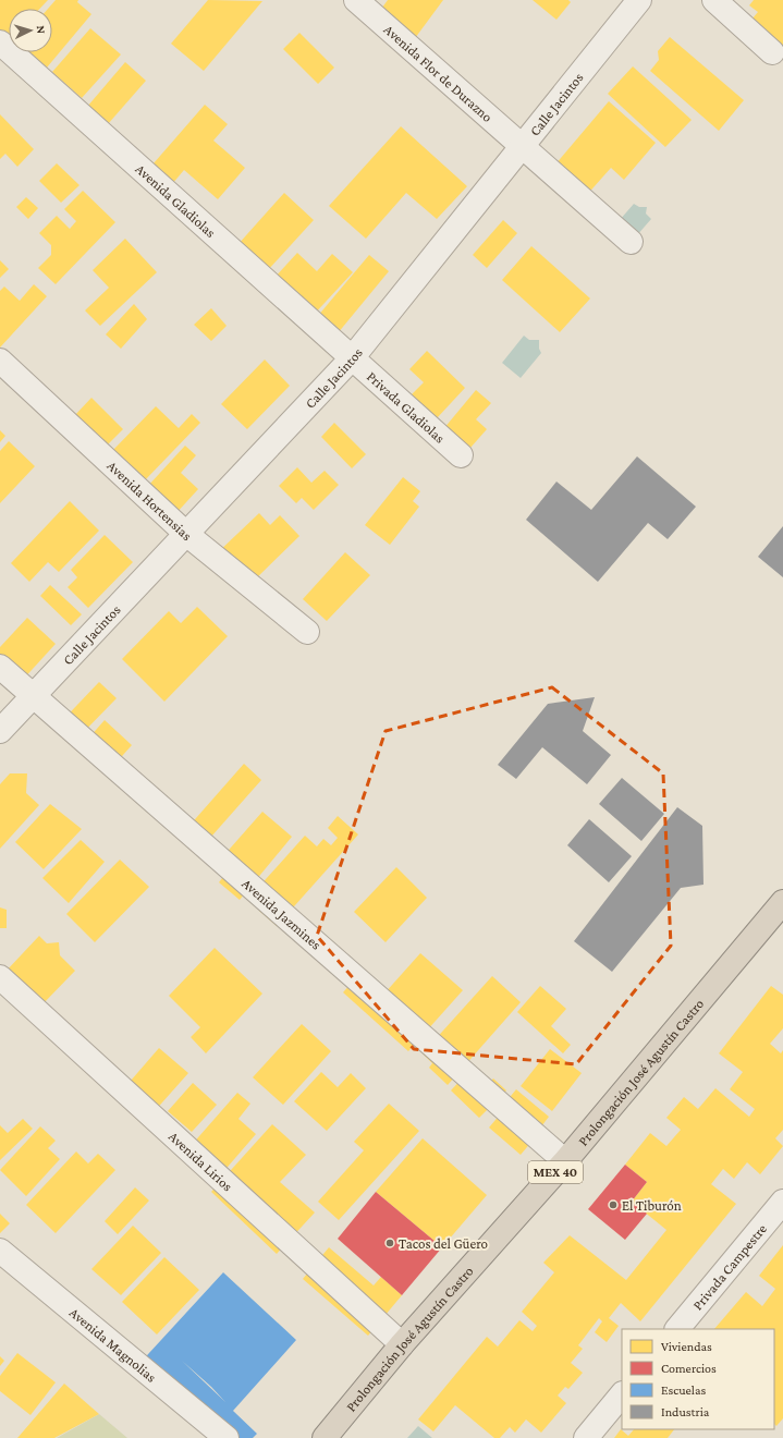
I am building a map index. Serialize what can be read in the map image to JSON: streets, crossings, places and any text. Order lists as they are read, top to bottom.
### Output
{
  "streets": {
    "highway": ["Prolongación José Agustín Castro", "MEX 40"],
    "street": [
      "Avenida Flor de Durazno",
      "Calle Jacintos",
      "Avenida Gladiolas",
      "Privada Gladiolas",
      "Avenida Hortensias",
      "Avenida Jazmines",
      "Avenida Lirios",
      "Privada Campestre",
      "Avenida Magnolias"
    ]
  },
  "crossings": [
    ["Avenida Flor de Durazno", "Calle Jacintos"],
    ["Calle Jacintos", "Avenida Gladiolas"],
    ["Calle Jacintos", "Privada Gladiolas"],
    ["Calle Jacintos", "Avenida Hortensias"],
    ["Calle Jacintos", "Avenida Jazmines"],
    ["Avenida Gladiolas", "Privada Gladiolas"],
    ["Avenida Jazmines", "Prolongación José Agustín Castro"],
    ["Prolongación José Agustín Castro", "Avenida Lirios"]
  ],
  "places": ["El Tiburón", "Tacos del Güero"],
  "legend": [
    "Viviendas",
    "Comercios",
    "Escuelas",
    "Industria"
  ],
  "north": "right"
}
